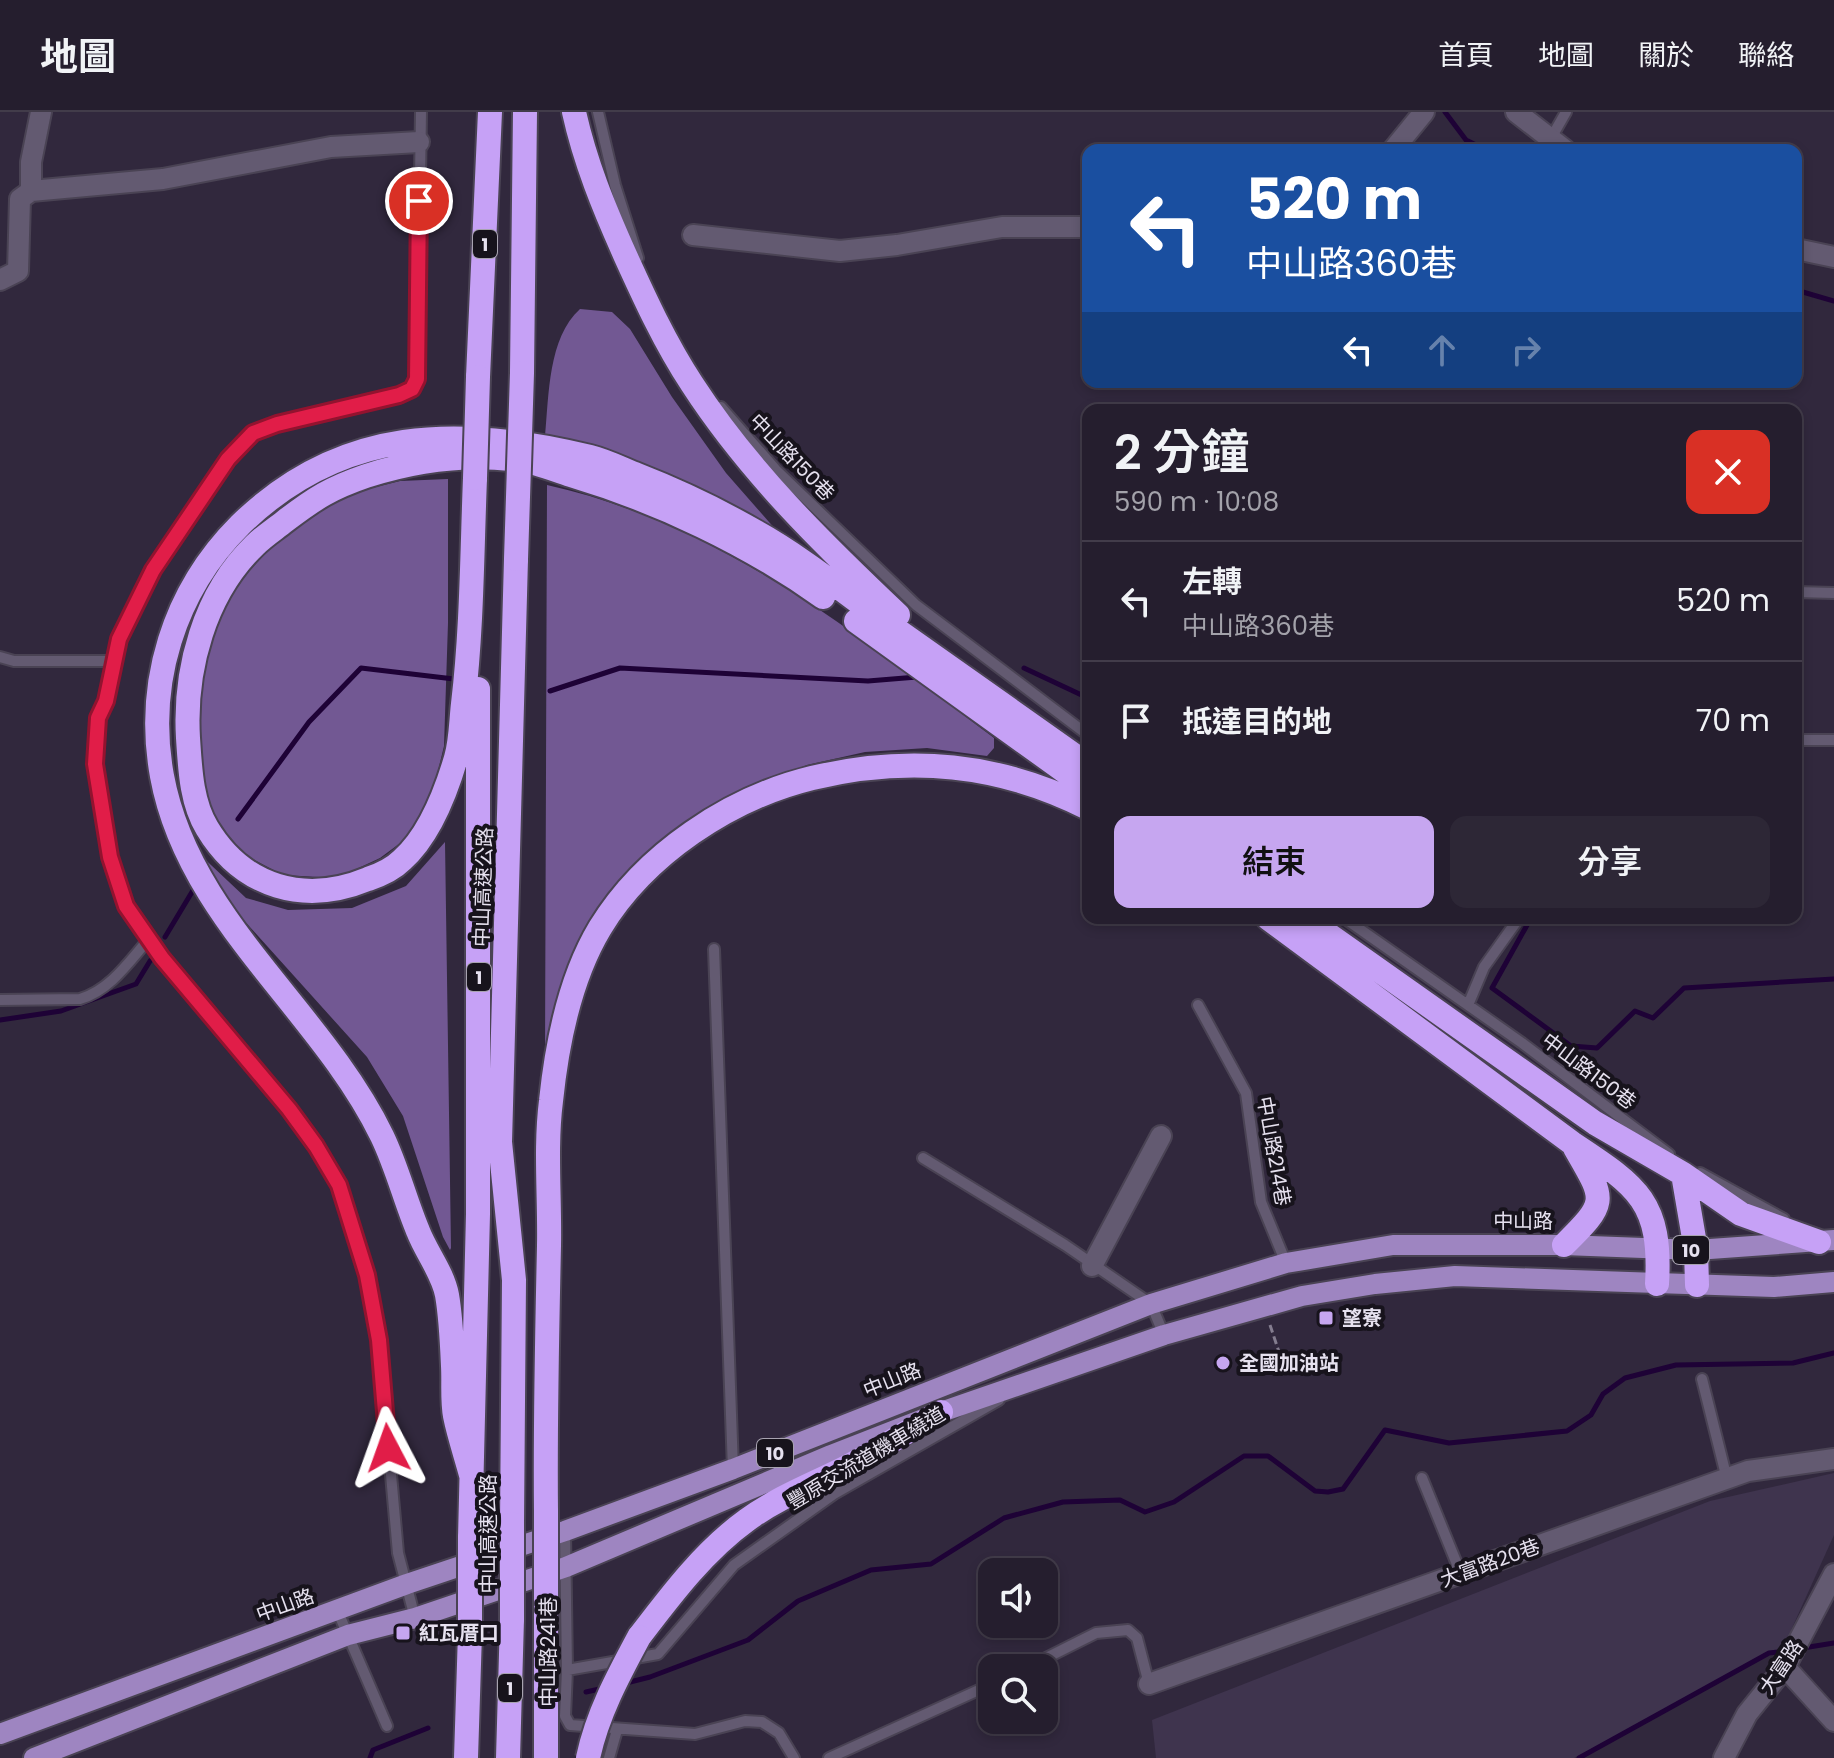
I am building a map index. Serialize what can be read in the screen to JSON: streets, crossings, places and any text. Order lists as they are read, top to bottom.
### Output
{
  "streets": {
    "highway": ["1", "中山高速公路"],
    "main road": ["中山路", "10"],
    "street": ["大富路20巷", "大富路"],
    "lane": [
      "中山路150巷",
      "中山路214巷",
      "豐原交流道機車繞道",
      "中山路241巷"
    ]
  },
  "crossings": [
    ["中山路150巷", "中山路"],
    ["中山路214巷", "中山路"],
    ["中山路", "中山路241巷"],
    ["10", "豐原交流道機車繞道"],
    ["10", "中山路241巷"],
    ["豐原交流道機車繞道", "中山路241巷"]
  ],
  "places": {
    "transit": ["望寮", "紅瓦厝口"],
    "other": ["全國加油站"]
  },
  "page": {
    "header": "地圖",
    "nav": [
      "首頁",
      "地圖",
      "關於",
      "聯絡"
    ],
    "turn": ["520 m", "中山路360巷"],
    "heading": ["2 分鐘", "590 m · 10:08"],
    "list": [
      {
        "name": "左轉",
        "note": "中山路360巷",
        "value": "520 m"
      },
      {
        "name": "抵達目的地",
        "value": "70 m"
      }
    ],
    "buttons": ["結束", "分享"]
  }
}
